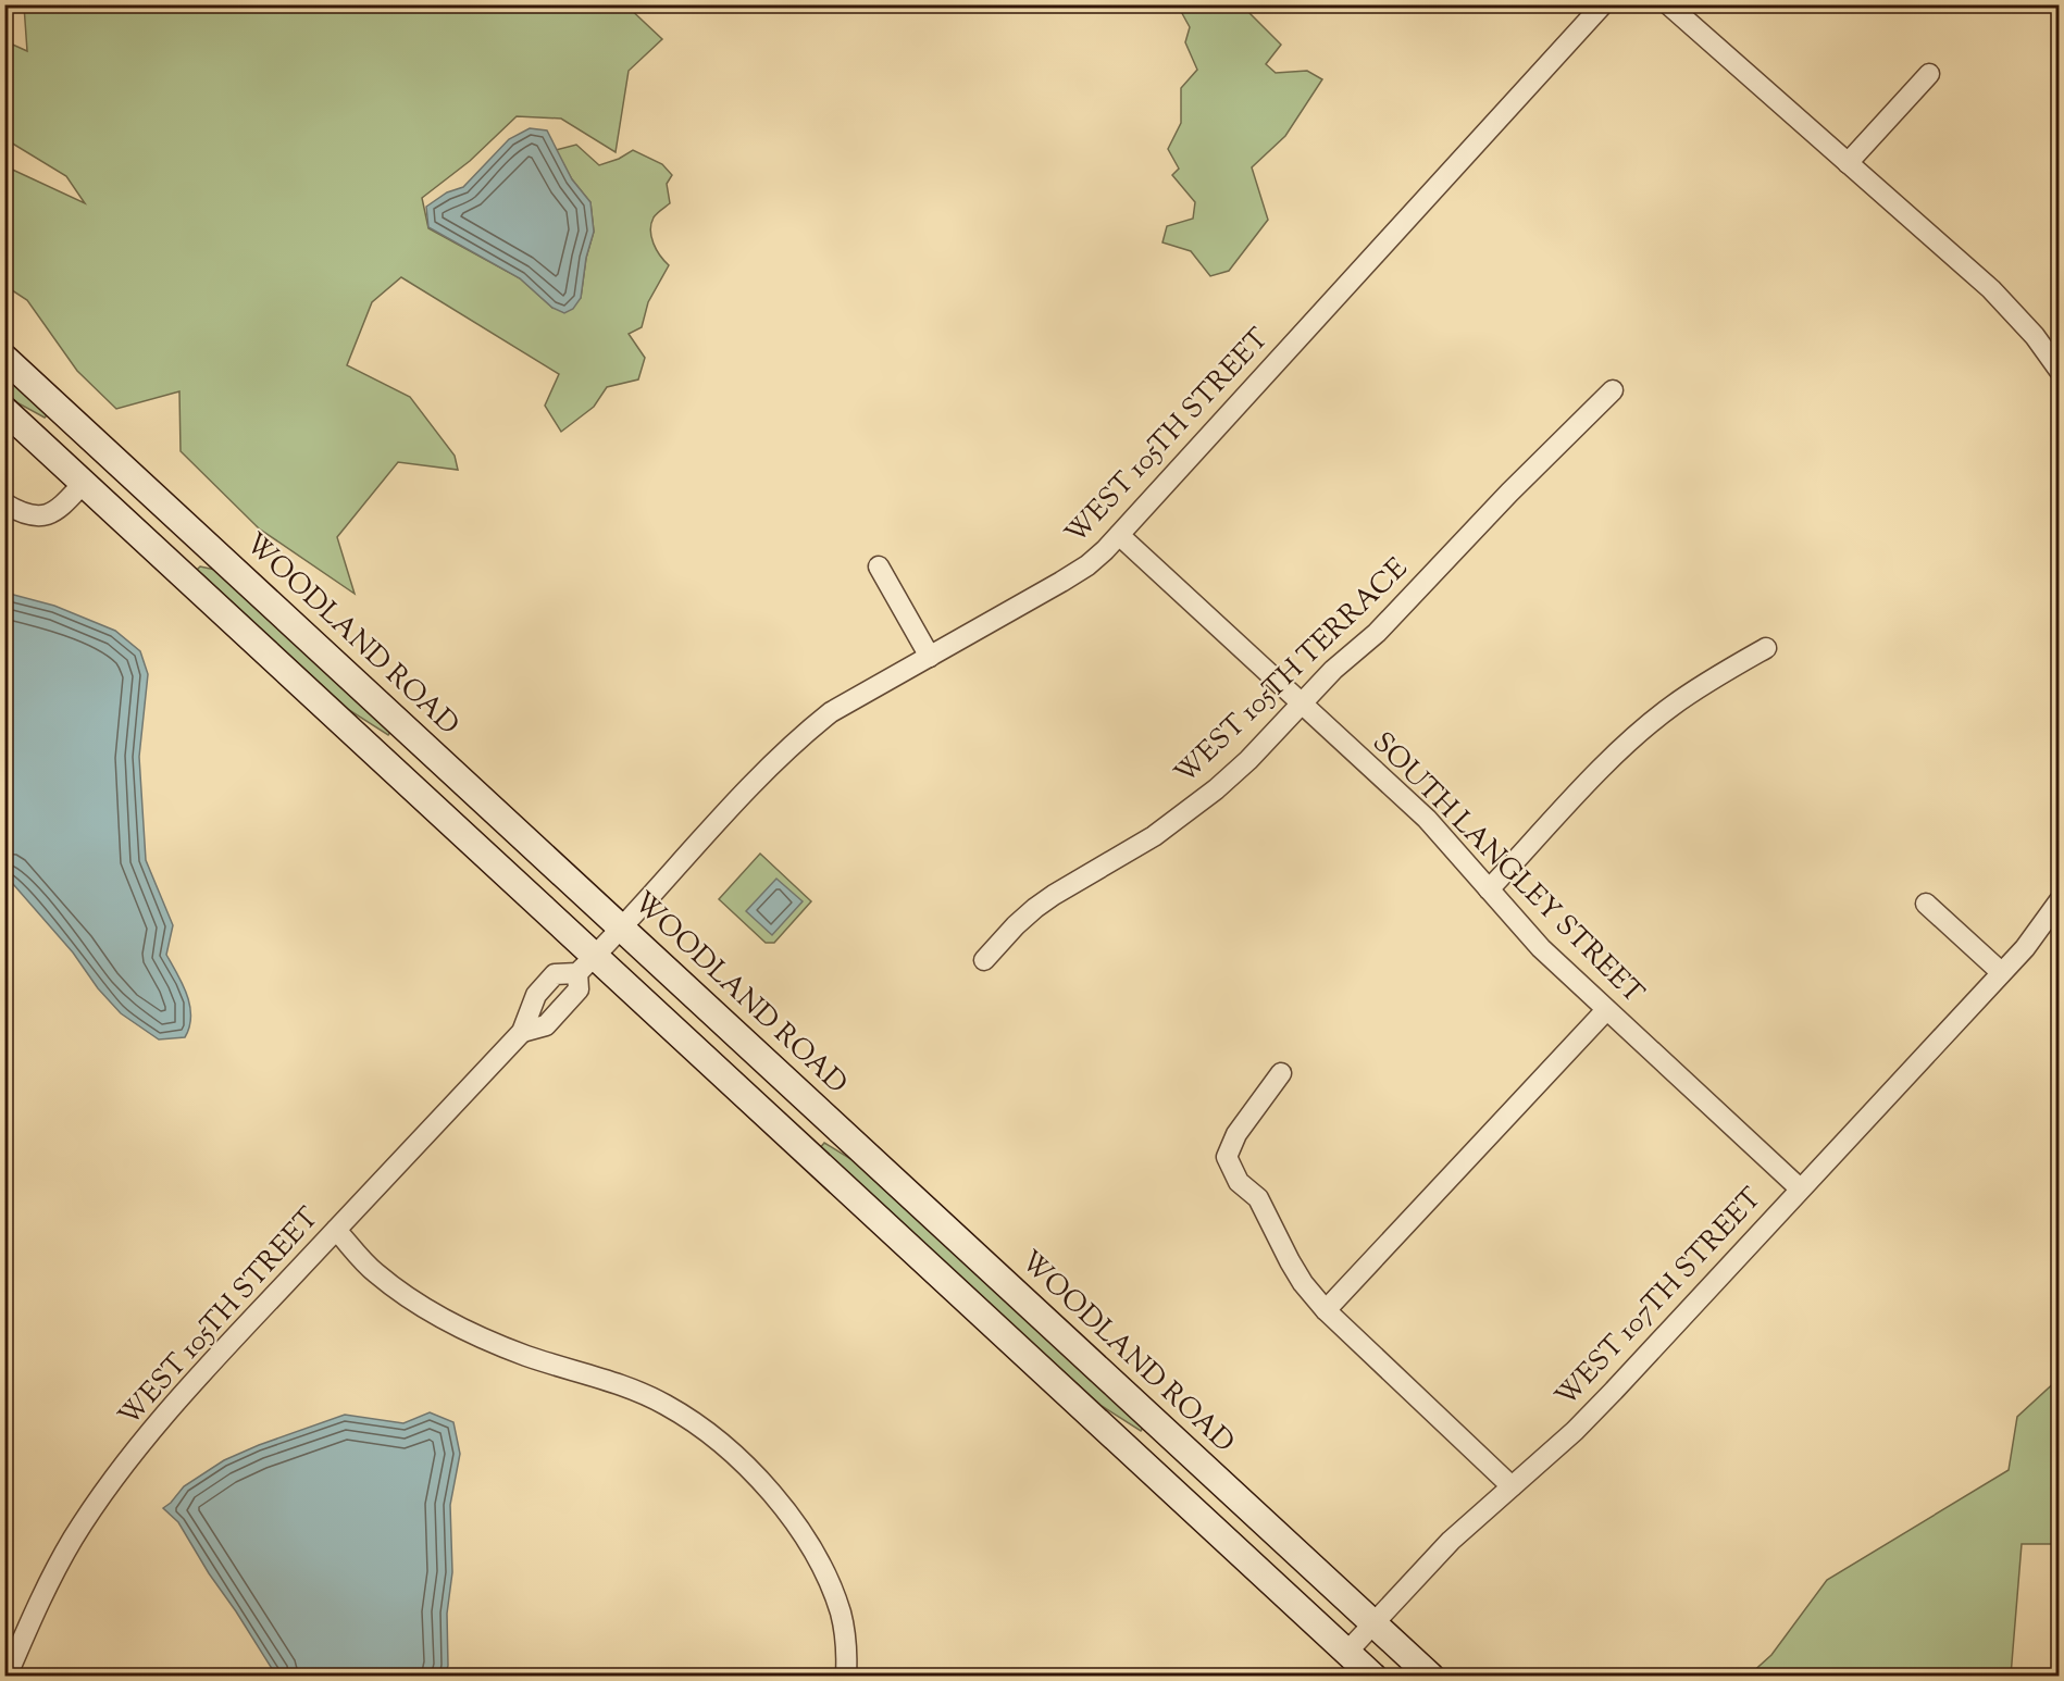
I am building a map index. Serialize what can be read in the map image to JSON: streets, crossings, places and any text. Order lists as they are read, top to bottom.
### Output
{
  "streets": {
    "main road": ["WOODLAND ROAD"],
    "street": [
      "WEST 105TH STREET",
      "WEST 105TH TERRACE",
      "SOUTH LANGLEY STREET",
      "WEST 107TH STREET"
    ]
  },
  "crossings": [
    ["WEST 105TH STREET", "WOODLAND ROAD"],
    ["WEST 105TH STREET", "SOUTH LANGLEY STREET"],
    ["WOODLAND ROAD", "WEST 107TH STREET"],
    ["WEST 105TH TERRACE", "SOUTH LANGLEY STREET"],
    ["SOUTH LANGLEY STREET", "WEST 107TH STREET"]
  ]
}
